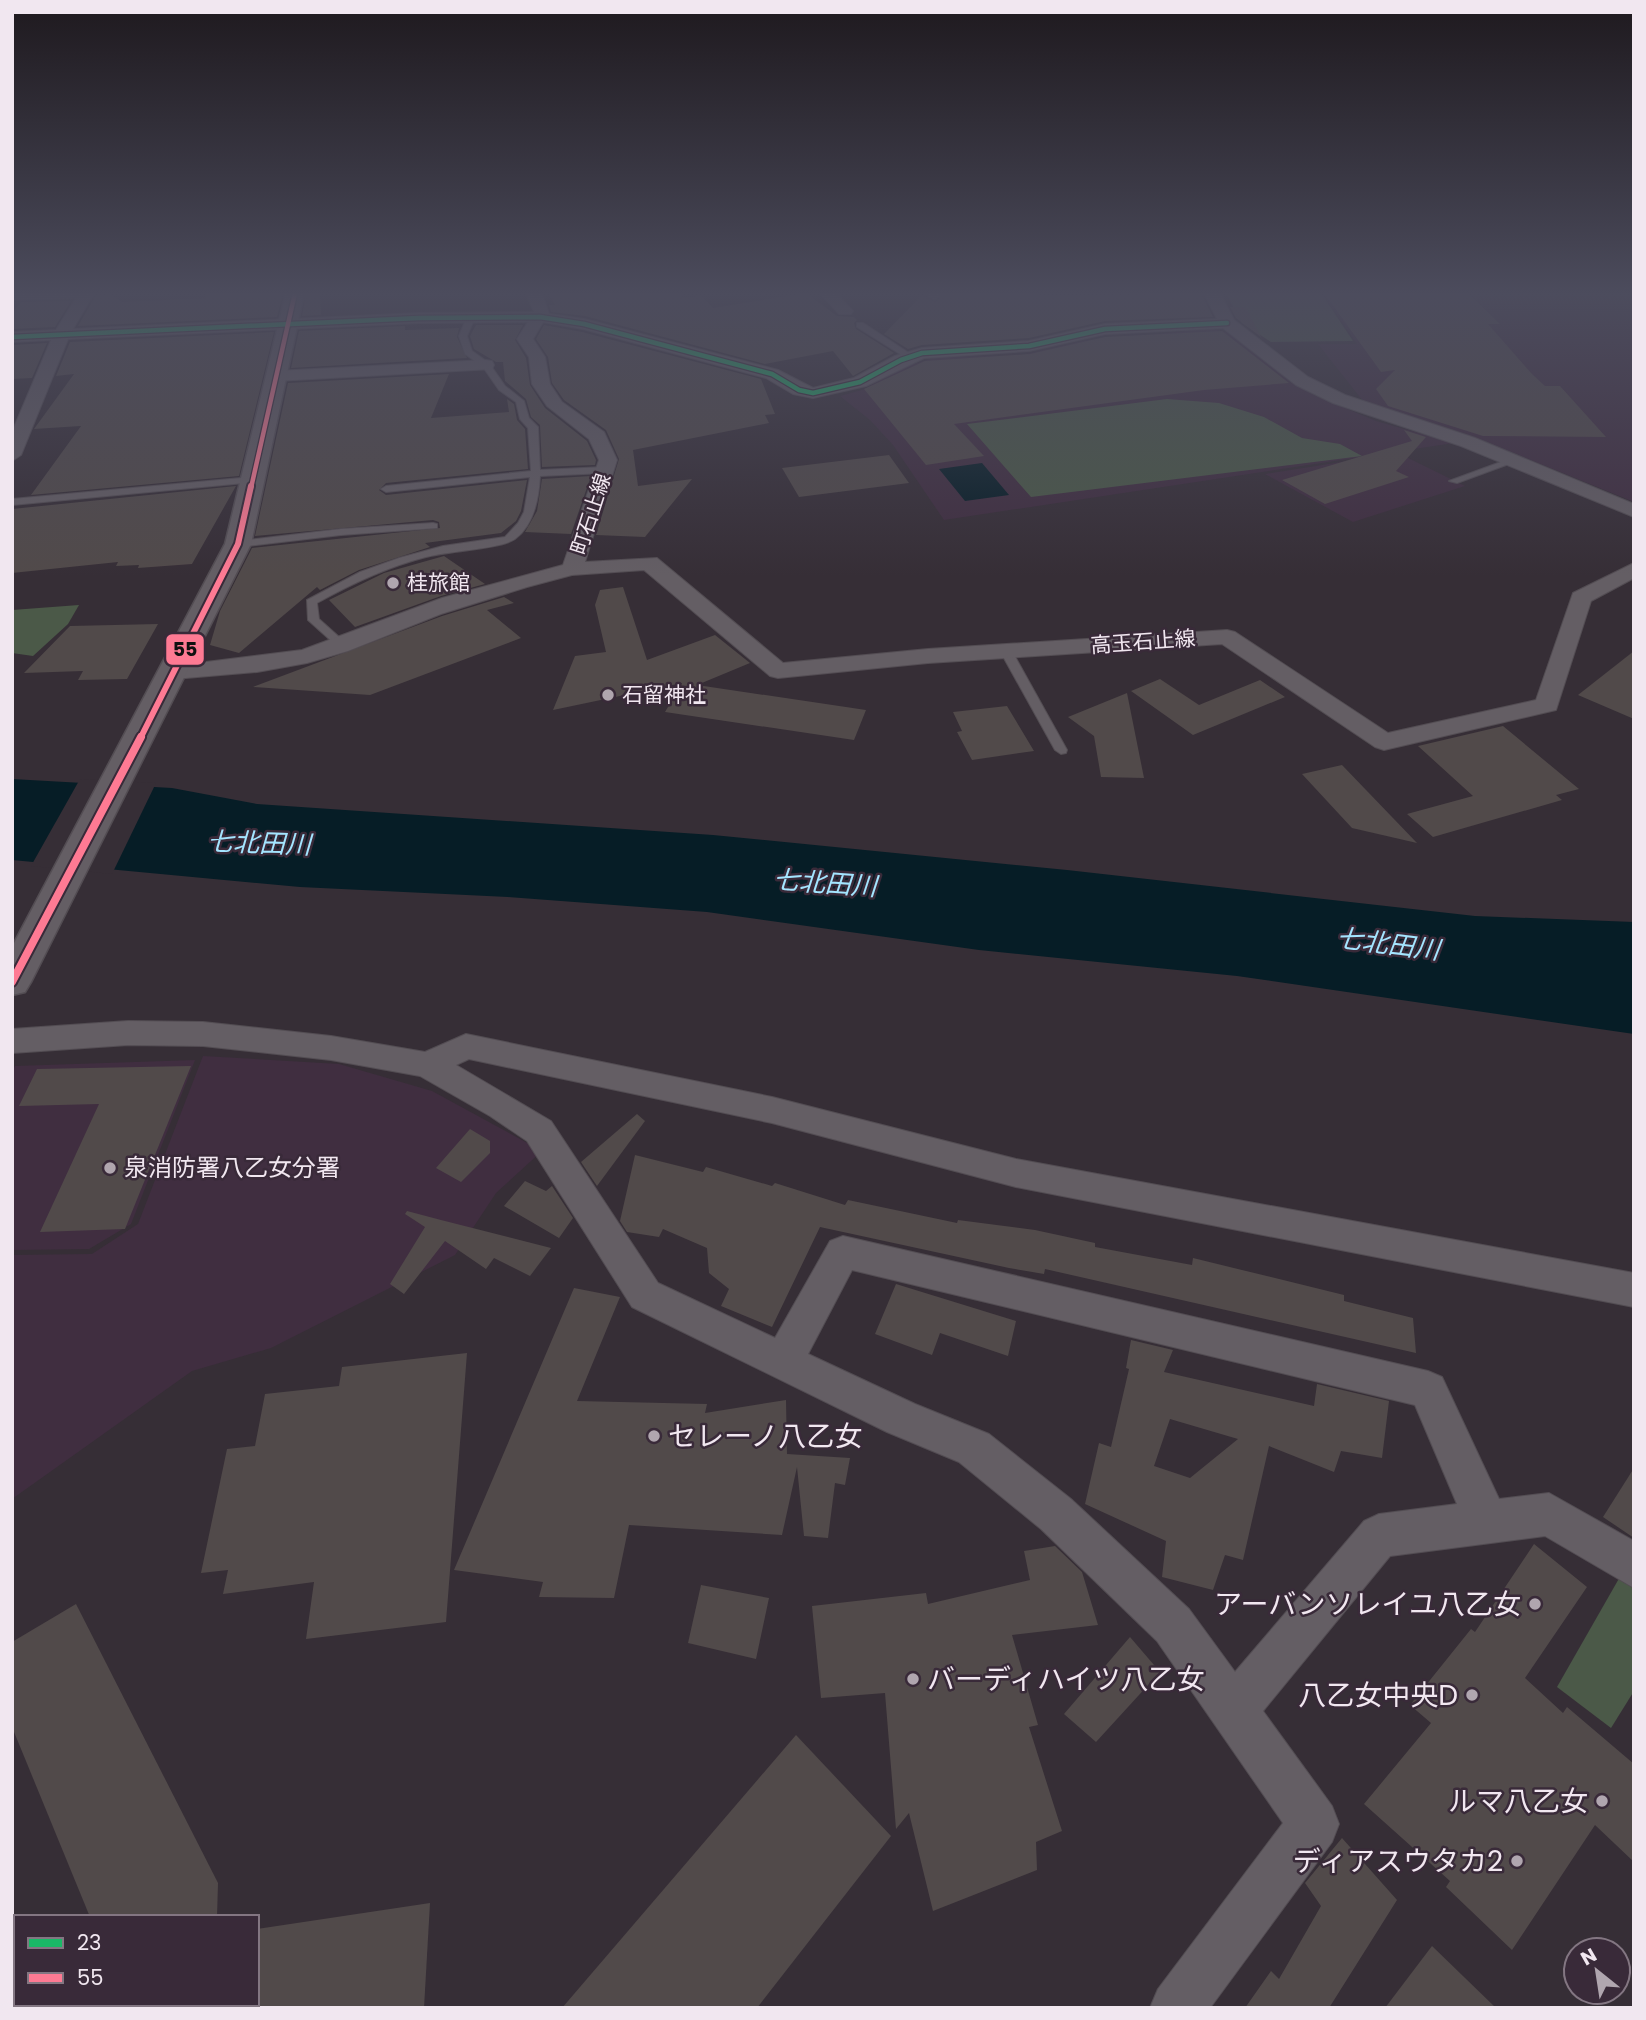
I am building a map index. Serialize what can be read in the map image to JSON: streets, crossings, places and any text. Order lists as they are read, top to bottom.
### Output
{
  "streets": {
    "street": ["町石止線", "高玉石止線"]
  },
  "crossings": [
    ["町石止線", "高玉石止線"]
  ],
  "water": ["七北田川"],
  "places": [
    "桂旅館",
    "石留神社",
    "泉消防署八乙女分署",
    "セレーノ八乙女",
    "アーバンソレイユ八乙女",
    "バーディハイツ八乙女",
    "八乙女中央D",
    "ルマ八乙女",
    "ディアスウタカ2"
  ],
  "lines": ["transit line 23", "transit line 55"],
  "legend": ["23", "55"],
  "north": "top left"
}
